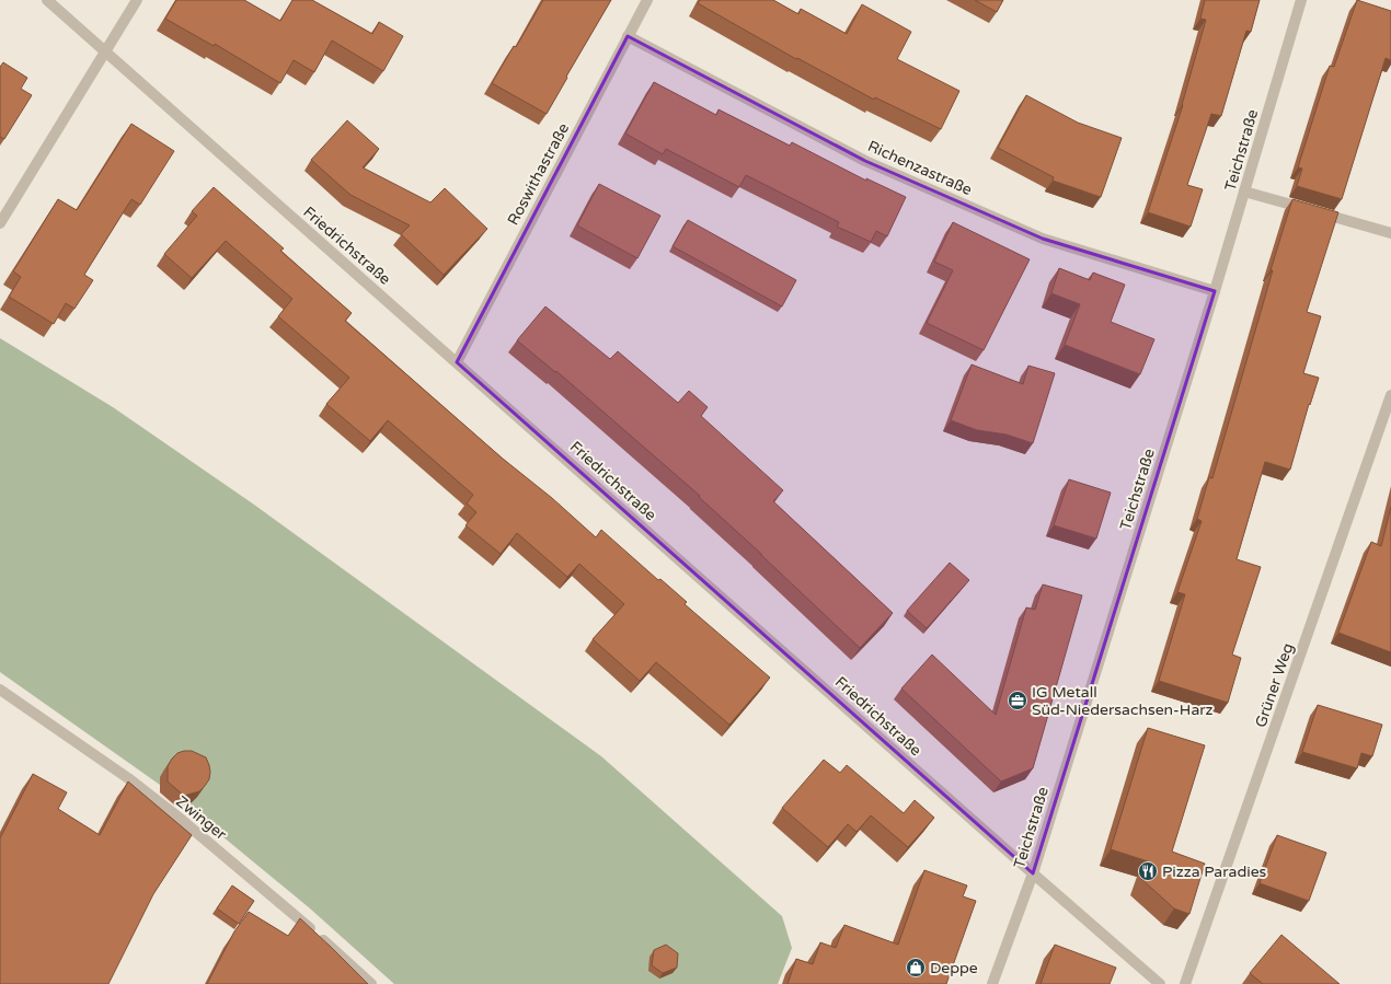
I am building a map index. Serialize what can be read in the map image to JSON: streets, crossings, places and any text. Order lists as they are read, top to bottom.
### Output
{
  "streets": {
    "street": [
      "Teichstraße",
      "Richenzastraße",
      "Roswithastraße",
      "Friedrichstraße",
      "Grüner Weg",
      "Zwinger"
    ]
  },
  "crossings": [
    ["Teichstraße", "Richenzastraße"],
    ["Teichstraße", "Friedrichstraße"],
    ["Richenzastraße", "Roswithastraße"],
    ["Roswithastraße", "Friedrichstraße"]
  ],
  "places": {
    "office": ["IG Metall Süd-Niedersachsen-Harz"],
    "restaurant": ["Pizza Paradies"],
    "shop": ["Deppe"]
  }
}
